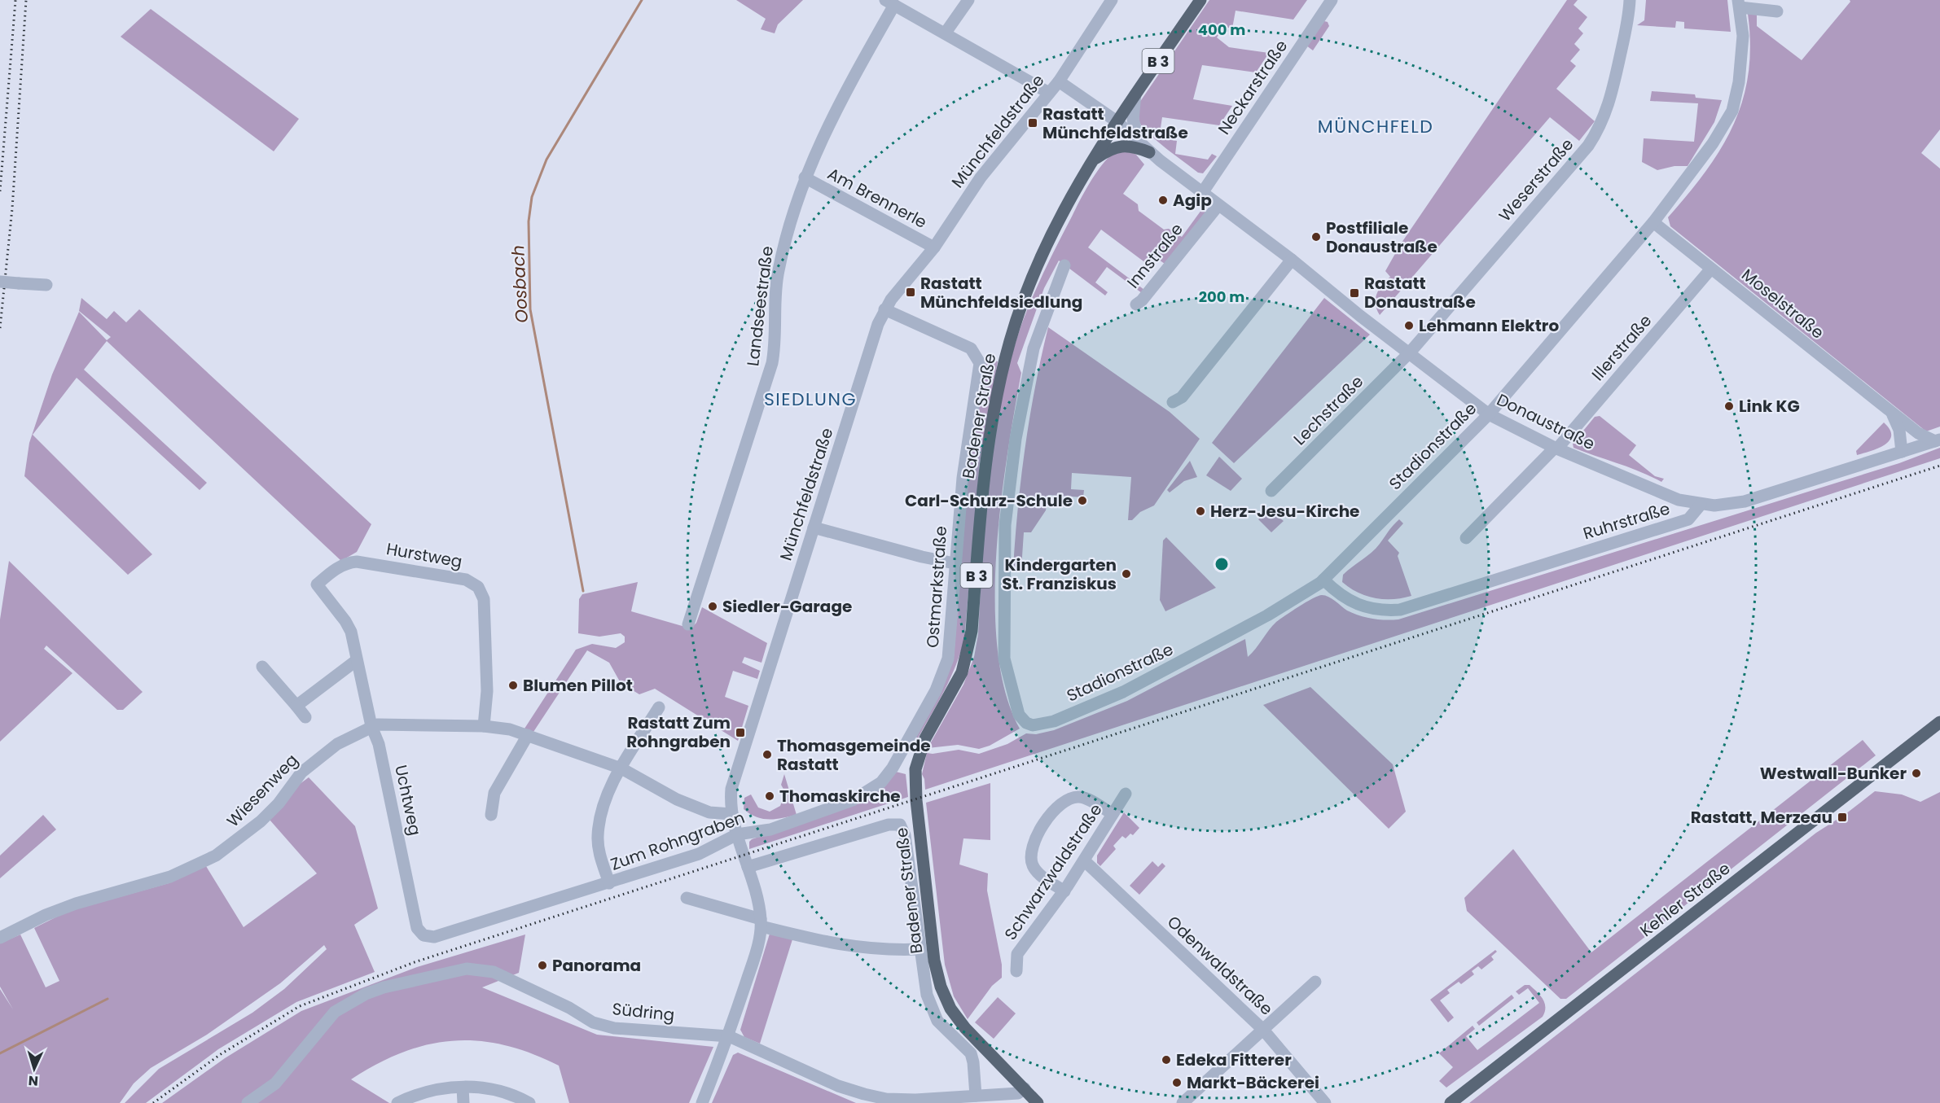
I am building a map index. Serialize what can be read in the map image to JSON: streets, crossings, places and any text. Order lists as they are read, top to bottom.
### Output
{
  "streets": {
    "main road": ["B 3", "Badener Straße", "Kehler Straße"],
    "street": [
      "Neckarstraße",
      "Münchfeldstraße",
      "Weserstraße",
      "Am Brennerle",
      "Innstraße",
      "Moselstraße",
      "Landseestraße",
      "Illerstraße",
      "Lechstraße",
      "Donaustraße",
      "Stadionstraße",
      "Ruhrstraße",
      "Hurstweg",
      "Ostmarkstraße",
      "Wiesenweg",
      "Uchtweg",
      "Zum Rohngraben",
      "Schwarzwaldstraße",
      "Odenwaldstraße",
      "Südring"
    ]
  },
  "crossings": [
    ["Neckarstraße", "Donaustraße"],
    ["Münchfeldstraße", "Am Brennerle"],
    ["Münchfeldstraße", "Donaustraße"],
    ["Münchfeldstraße", "Ostmarkstraße"],
    ["Münchfeldstraße", "Wiesenweg"],
    ["Münchfeldstraße", "Zum Rohngraben"],
    ["Weserstraße", "Lechstraße"],
    ["Weserstraße", "Donaustraße"],
    ["Am Brennerle", "Landseestraße"],
    ["Innstraße", "Donaustraße"],
    ["Moselstraße", "Illerstraße"],
    ["Moselstraße", "Stadionstraße"],
    ["Illerstraße", "Donaustraße"],
    ["Lechstraße", "Donaustraße"],
    ["Badener Straße", "Donaustraße"],
    ["Badener Straße", "Südring"],
    ["Donaustraße", "Stadionstraße"],
    ["Donaustraße", "Ruhrstraße"],
    ["Stadionstraße", "Ruhrstraße"],
    ["Hurstweg", "Wiesenweg"],
    ["Hurstweg", "Uchtweg"],
    ["Ostmarkstraße", "Zum Rohngraben"],
    ["Wiesenweg", "Uchtweg"],
    ["Uchtweg", "Zum Rohngraben"],
    ["Schwarzwaldstraße", "Odenwaldstraße"]
  ],
  "districts": ["MÜNCHFELD", "SIEDLUNG"],
  "water": ["Oosbach"],
  "places": {
    "transit": [
      "Rastatt Münchfeldstraße",
      "Rastatt Münchfeldsiedlung",
      "Rastatt Donaustraße",
      "Rastatt Zum Rohngraben",
      "Rastatt, Merzeau"
    ],
    "other": [
      "Agip",
      "Postfiliale Donaustraße",
      "Lehmann Elektro",
      "Link KG",
      "Carl-Schurz-Schule",
      "Herz-Jesu-Kirche",
      "Kindergarten St. Franziskus",
      "Siedler-Garage",
      "Blumen Pillot",
      "Thomasgemeinde Rastatt",
      "Westwall-Bunker",
      "Thomaskirche",
      "Panorama",
      "Edeka Fitterer",
      "Markt-Bäckerei"
    ]
  },
  "north": "bottom",
  "rings": ["400 m", "200 m"]
}
